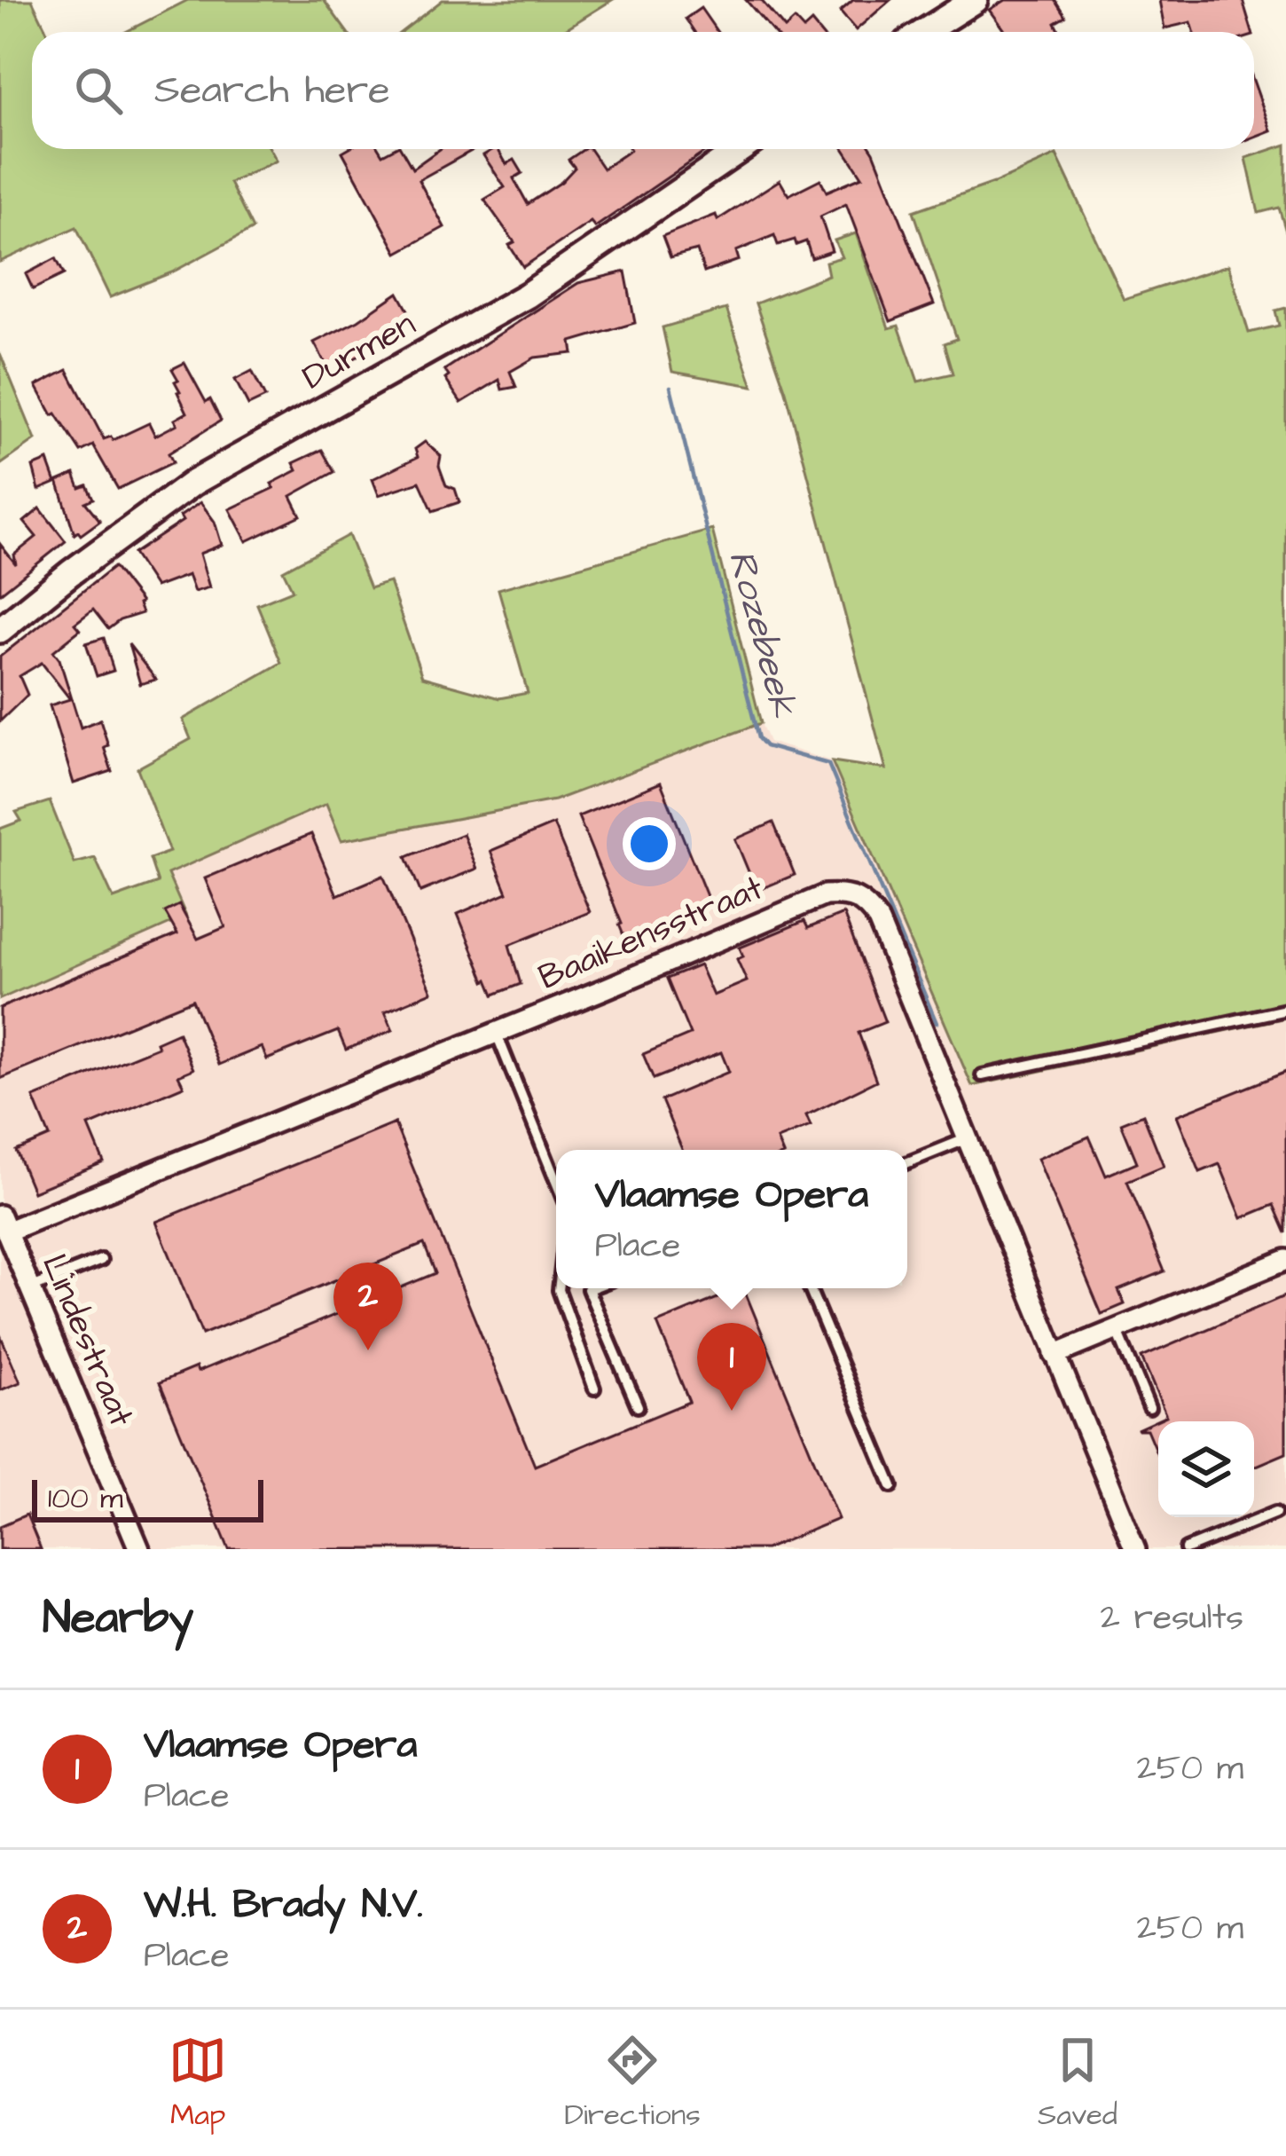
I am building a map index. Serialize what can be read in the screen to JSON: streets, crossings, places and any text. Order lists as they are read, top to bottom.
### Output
{
  "streets": {
    "street": ["Durmen", "Baaikensstraat", "Lindestraat"]
  },
  "crossings": [
    ["Baaikensstraat", "Lindestraat"]
  ],
  "water": ["Rozebeek"],
  "scale_bar": "100 m",
  "page": {
    "search": "Search here",
    "popup": ["Vlaamse Opera", "Place"],
    "pins": ["2", "1"],
    "scale": "100 m",
    "heading": ["Nearby", "2 results"],
    "list": [
      {
        "mark": "1",
        "name": "Vlaamse Opera",
        "note": "Place",
        "value": "250 m"
      },
      {
        "mark": "2",
        "name": "W.H. Brady N.V.",
        "note": "Place",
        "value": "250 m"
      }
    ],
    "nav": ["Map", "Directions", "Saved"]
  }
}
